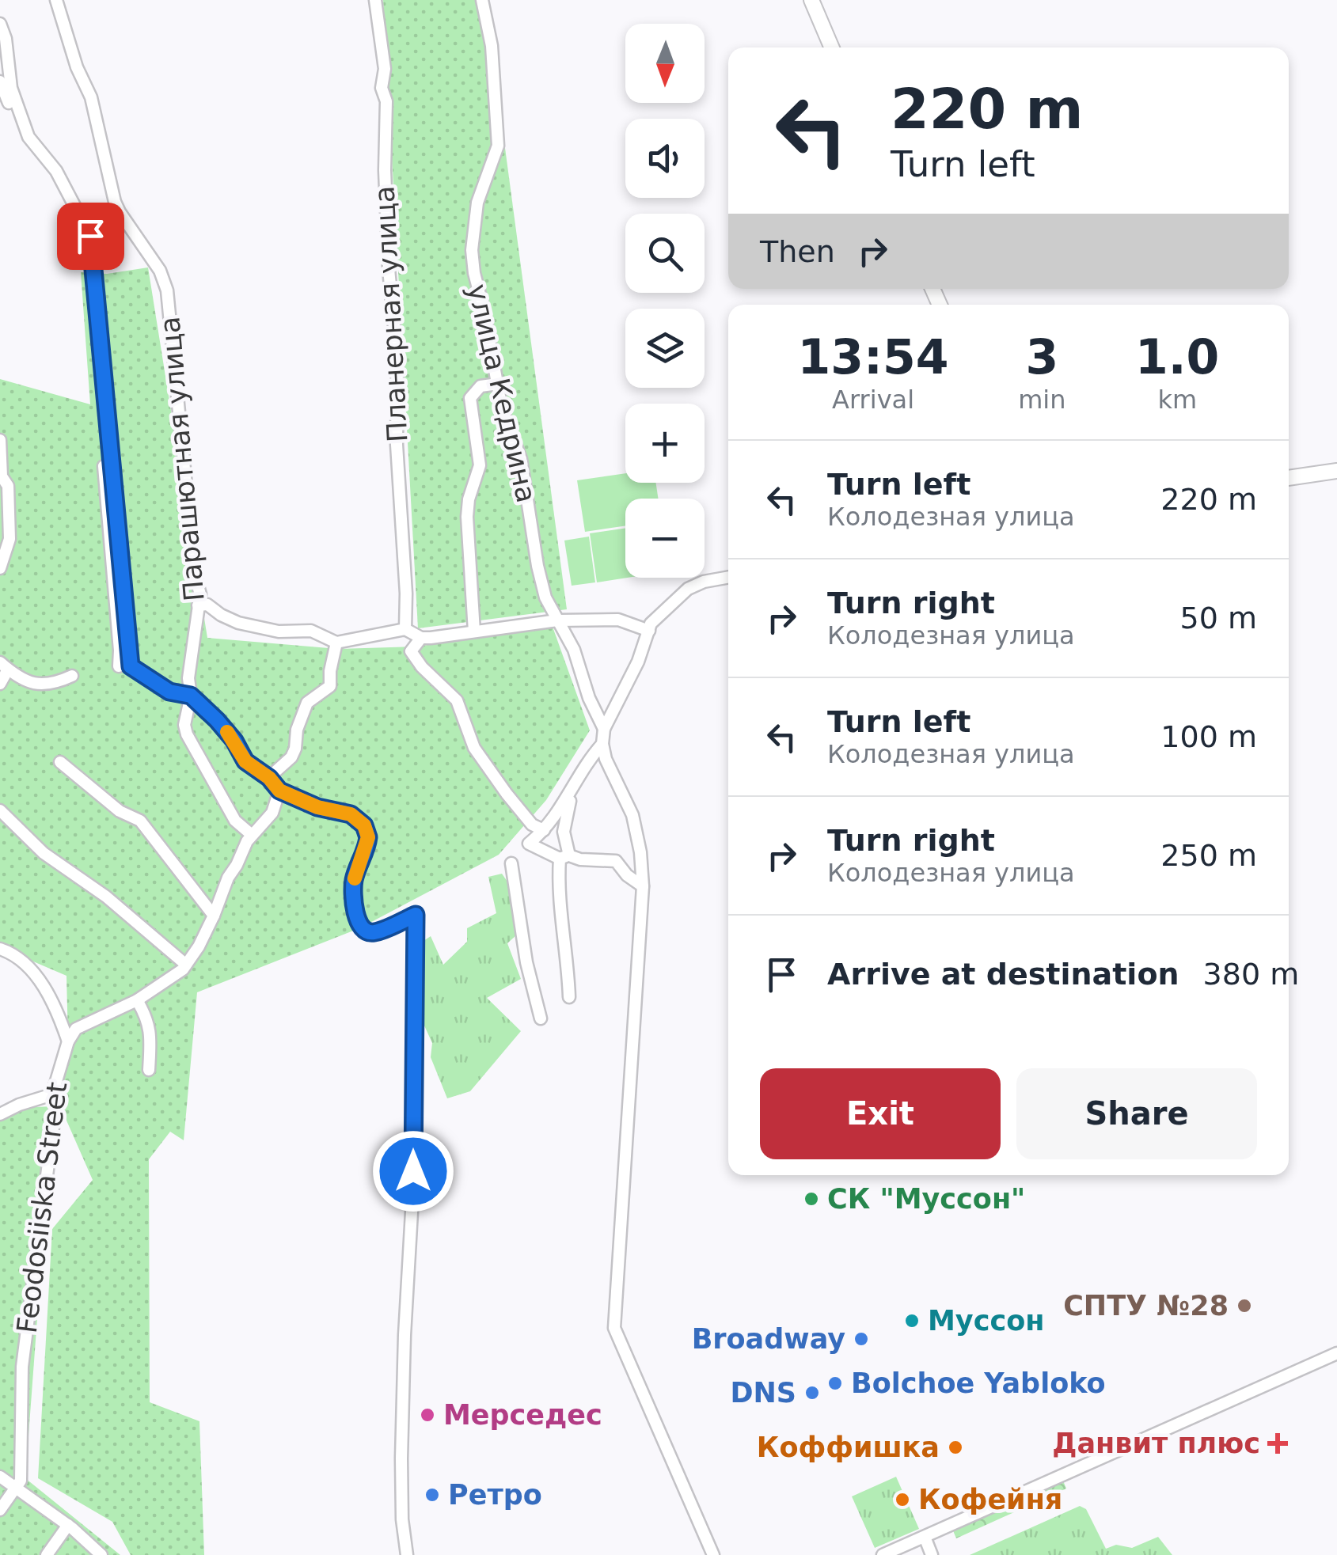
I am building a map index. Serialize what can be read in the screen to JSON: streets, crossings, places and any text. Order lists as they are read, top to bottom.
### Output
{
  "streets": {
    "street": [
      "Планерная улица",
      "улица Кедрина",
      "Парашютная улица",
      "Feodosiiska Street"
    ]
  },
  "places": {
    "other": [
      "СК \"Муссон\"",
      "СПТУ №28",
      "Муссон",
      "Broadway",
      "Bolchoe Yabloko",
      "DNS",
      "Мерседес",
      "Коффишка",
      "Ретро",
      "Кофейня"
    ],
    "health": ["Данвит плюс"]
  },
  "north": "bottom",
  "page": {
    "map_buttons": ["+", "−"],
    "turn": ["220 m", "Turn left"],
    "then": "Then",
    "eta": [
      "13:54",
      "Arrival",
      "3",
      "min",
      "1.0",
      "km"
    ],
    "list": [
      {
        "name": "Turn left",
        "note": "Колодезная улица",
        "value": "220 m"
      },
      {
        "name": "Turn right",
        "note": "Колодезная улица",
        "value": "50 m"
      },
      {
        "name": "Turn left",
        "note": "Колодезная улица",
        "value": "100 m"
      },
      {
        "name": "Turn right",
        "note": "Колодезная улица",
        "value": "250 m"
      },
      {
        "name": "Arrive at destination",
        "value": "380 m"
      }
    ],
    "buttons": ["Exit", "Share"]
  }
}
